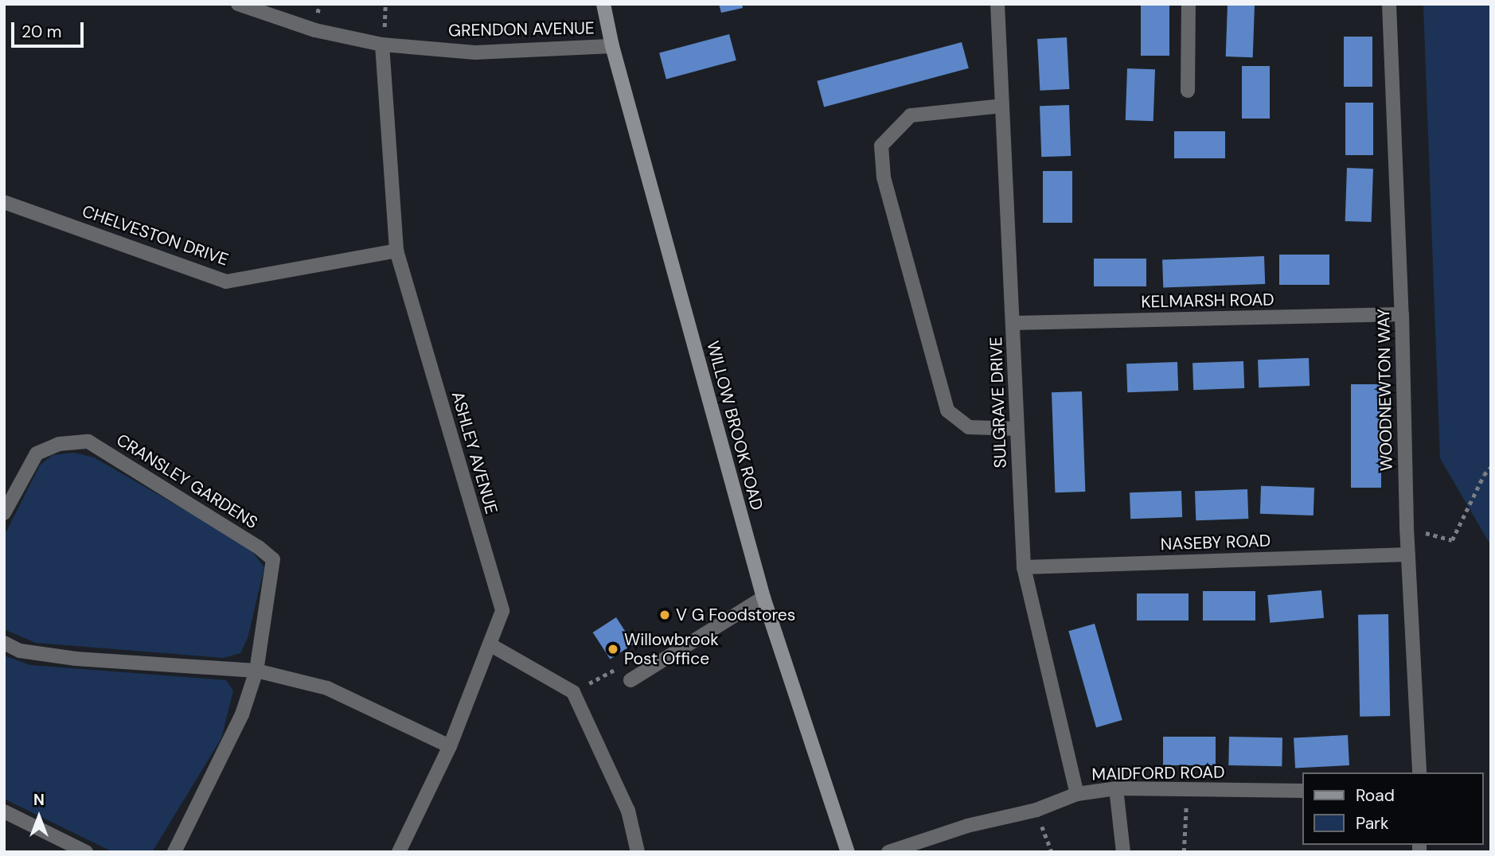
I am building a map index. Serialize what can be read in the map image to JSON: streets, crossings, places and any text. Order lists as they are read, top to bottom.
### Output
{
  "streets": {
    "street": [
      "GRENDON AVENUE",
      "CHELVESTON DRIVE",
      "KELMARSH ROAD",
      "WOODNEWTON WAY",
      "SULGRAVE DRIVE",
      "WILLOW BROOK ROAD",
      "ASHLEY AVENUE",
      "CRANSLEY GARDENS",
      "NASEBY ROAD",
      "MAIDFORD ROAD"
    ]
  },
  "crossings": [
    ["GRENDON AVENUE", "WILLOW BROOK ROAD"],
    ["GRENDON AVENUE", "ASHLEY AVENUE"],
    ["CHELVESTON DRIVE", "ASHLEY AVENUE"],
    ["KELMARSH ROAD", "WOODNEWTON WAY"],
    ["KELMARSH ROAD", "SULGRAVE DRIVE"],
    ["WOODNEWTON WAY", "NASEBY ROAD"],
    ["SULGRAVE DRIVE", "NASEBY ROAD"],
    ["SULGRAVE DRIVE", "MAIDFORD ROAD"]
  ],
  "places": ["V G Foodstores", "Willowbrook Post Office"],
  "legend": ["Road", "Park"],
  "scale_bar": "20 m",
  "north": "top"
}
